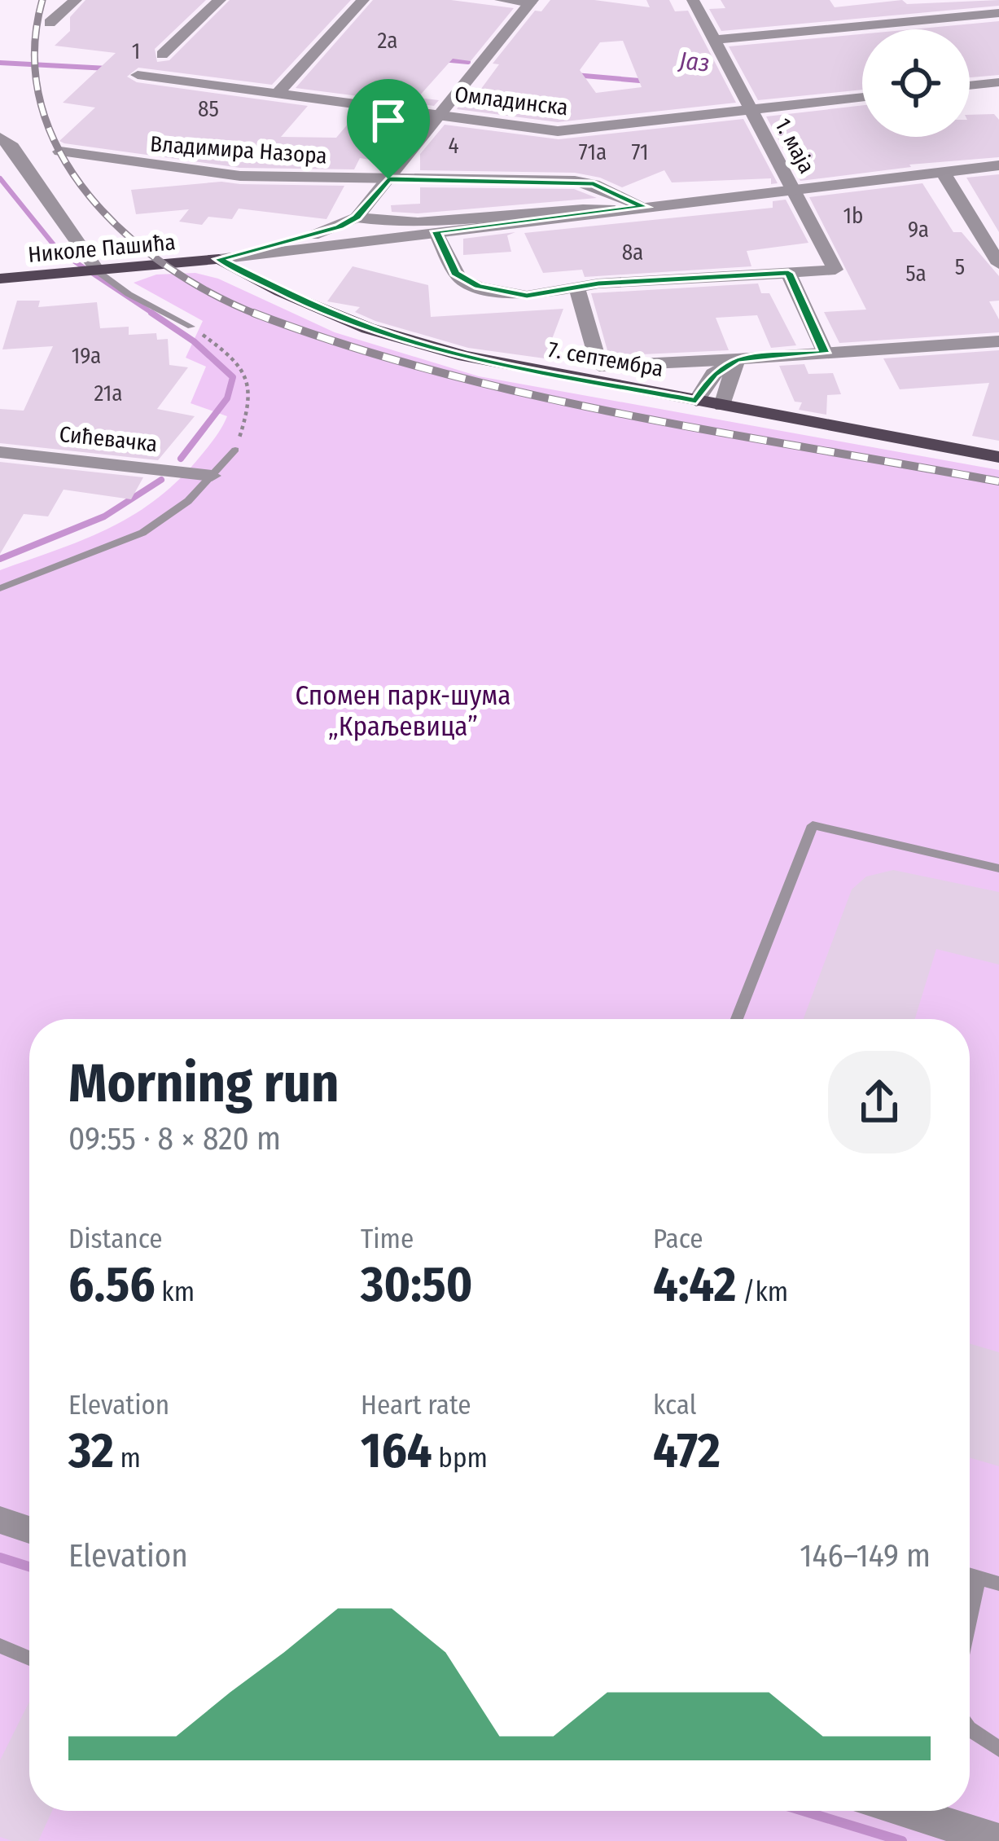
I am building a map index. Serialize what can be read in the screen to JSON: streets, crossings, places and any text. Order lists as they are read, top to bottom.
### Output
{
  "streets": {
    "main road": ["Николе Пашића", "7. септембра"],
    "street": [
      "Омладинска",
      "1. маја",
      "Владимира Назора",
      "Сићевачка"
    ]
  },
  "crossings": [
    ["Омладинска", "1. маја"],
    ["1. маја", "Николе Пашића"],
    ["Владимира Назора", "Николе Пашића"],
    ["Николе Пашића", "7. септембра"]
  ],
  "water": ["Јаз"],
  "parks": ["Спомен парк-шума „Краљевица”"],
  "house_numbers": [
    "2a",
    "1",
    "85",
    "4",
    "71a",
    "71",
    "1b",
    "9a",
    "8a",
    "5",
    "5a",
    "19a",
    "21a"
  ],
  "page": {
    "heading": ["Morning run", "09:55 · 8 × 820 m"],
    "stats": [
      ["Distance", "6.56 km"],
      ["Time", "30:50"],
      ["Pace", "4:42 /km"],
      ["Elevation", "32 m"],
      ["Heart rate", "164 bpm"],
      ["kcal", "472"]
    ],
    "chart": ["Elevation", "146–149 m"]
  }
}
